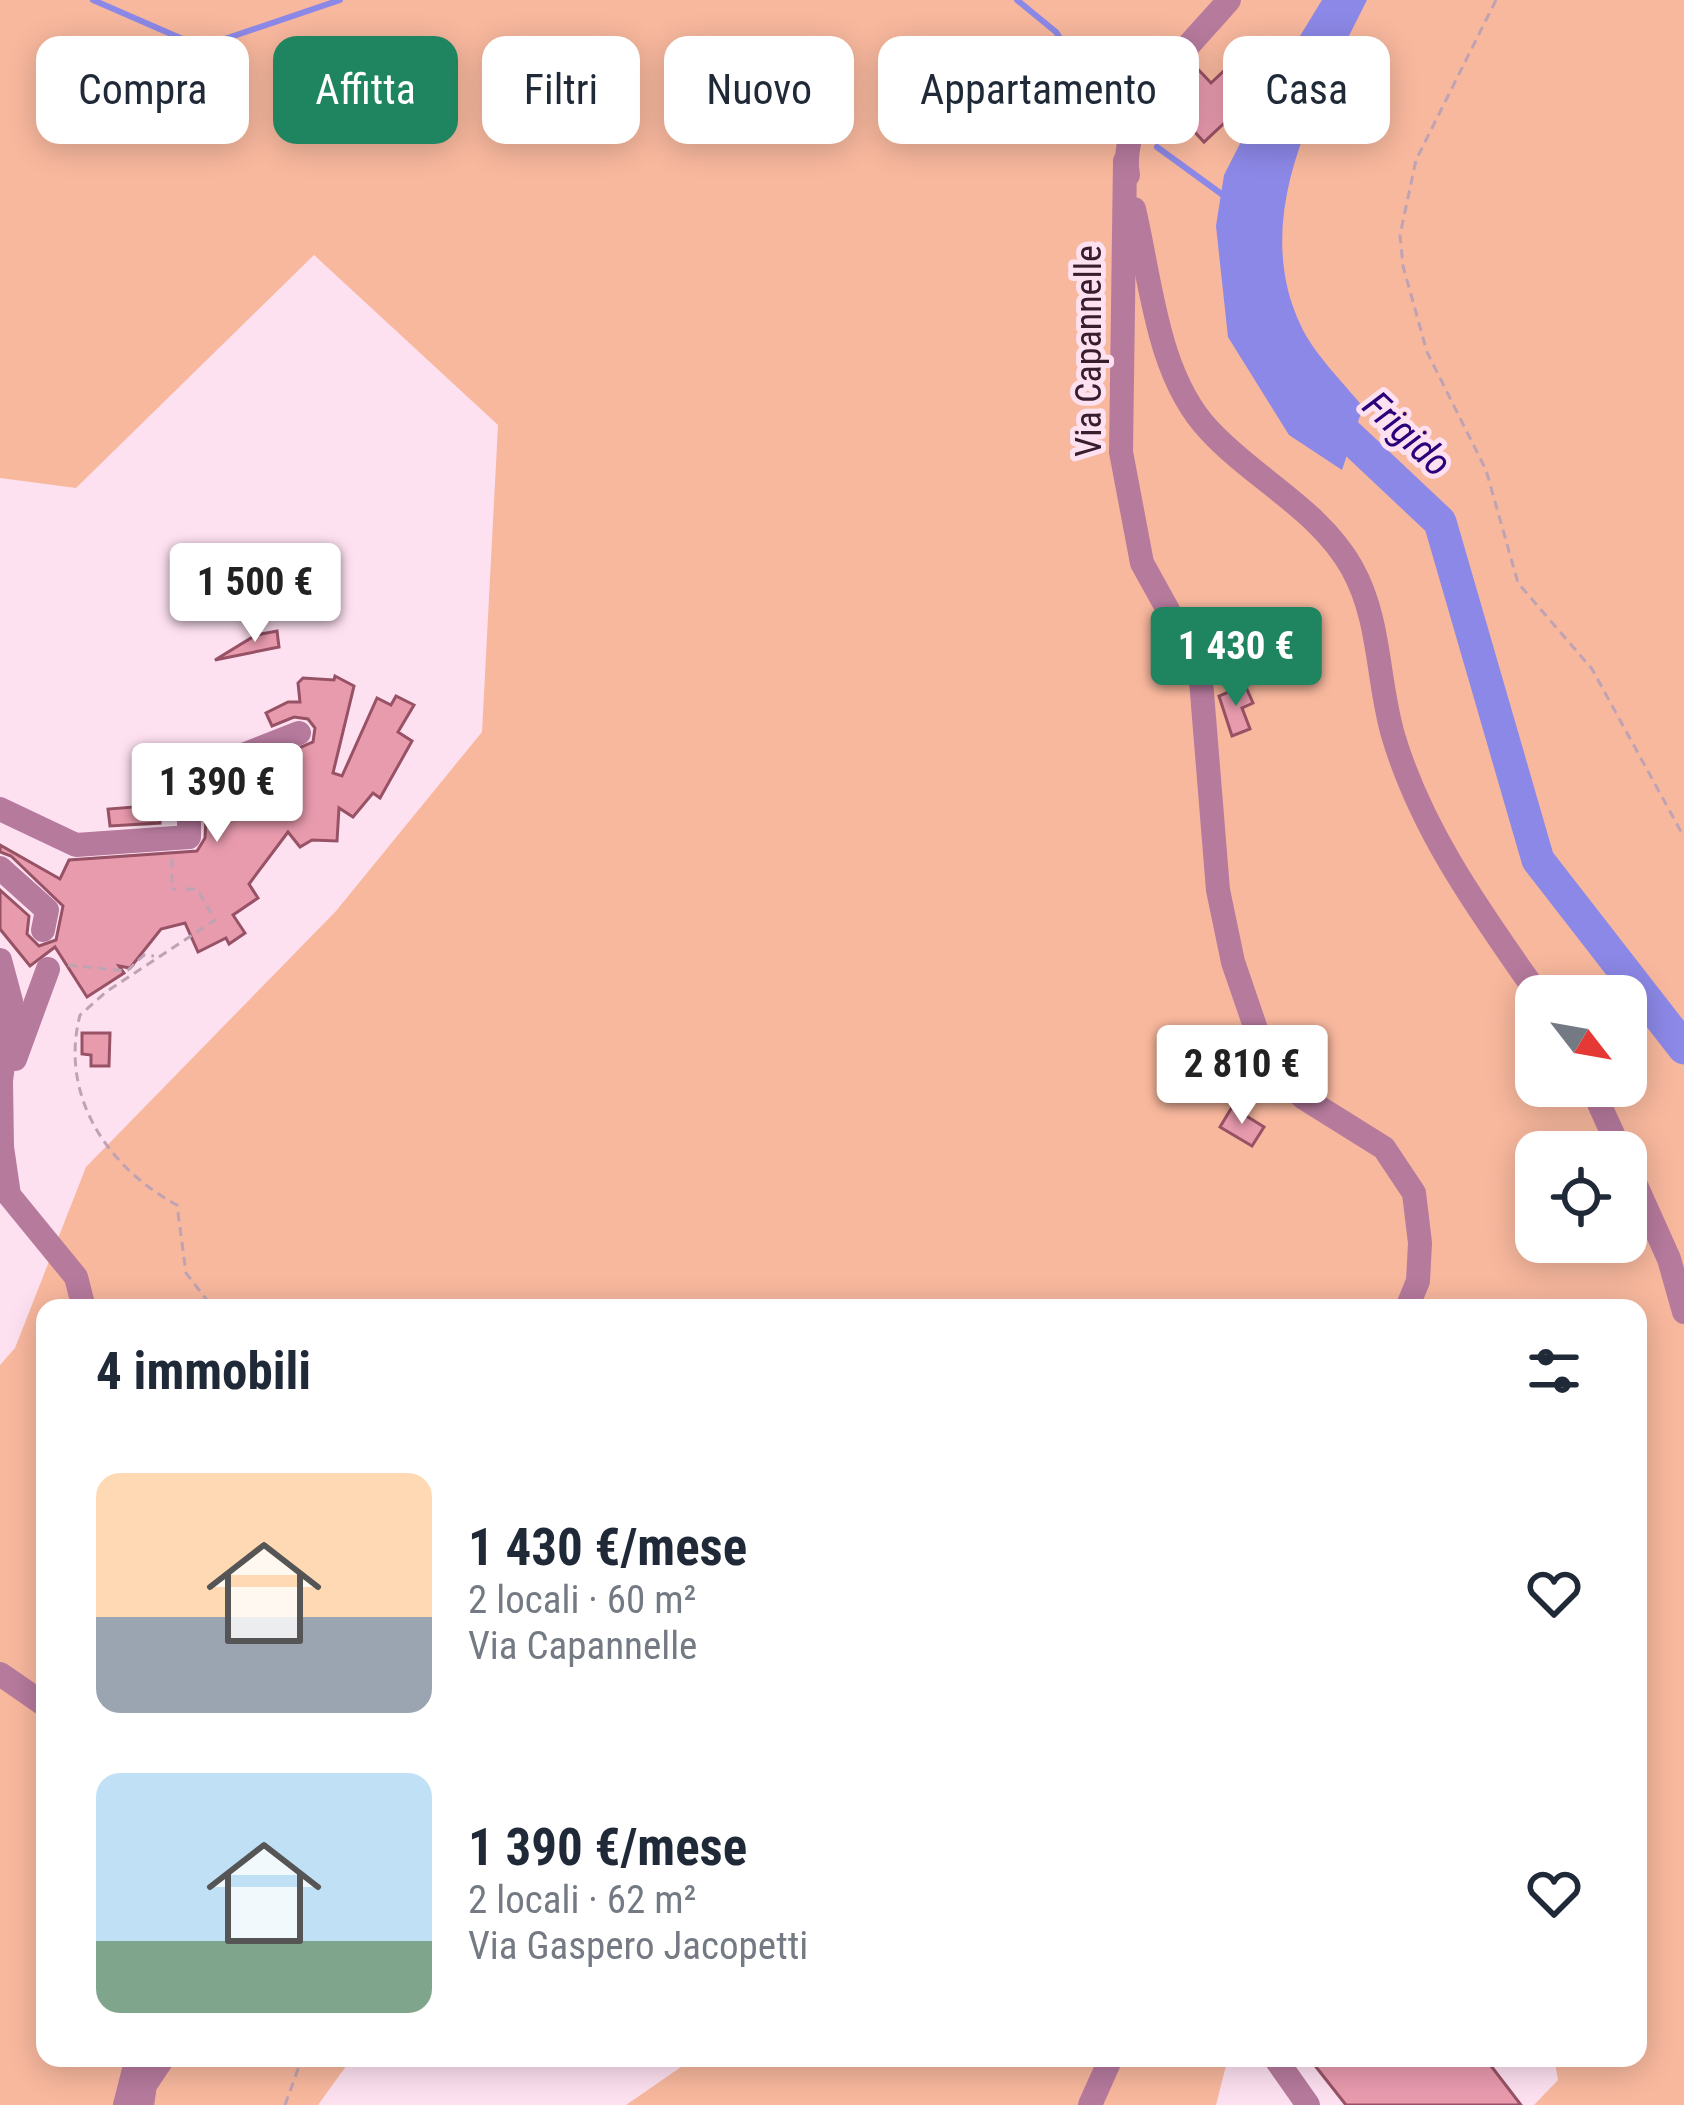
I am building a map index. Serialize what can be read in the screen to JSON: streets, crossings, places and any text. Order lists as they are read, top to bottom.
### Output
{
  "streets": {
    "street": ["Via Capannelle"]
  },
  "water": ["Frigido"],
  "north": "bottom right",
  "page": {
    "chip": [
      "Compra",
      "Affitta",
      "Filtri",
      "Nuovo",
      "Appartamento",
      "Casa"
    ],
    "price": [
      "1 500 €",
      "1 430 €",
      "1 390 €",
      "2 810 €"
    ],
    "heading": "4 immobili",
    "list": [
      {
        "name": "1 430 €/mese",
        "note": "2 locali · 60 m² · Via Capannelle"
      },
      {
        "name": "1 390 €/mese",
        "note": "2 locali · 62 m² · Via Gaspero Jacopetti"
      }
    ]
  }
}
